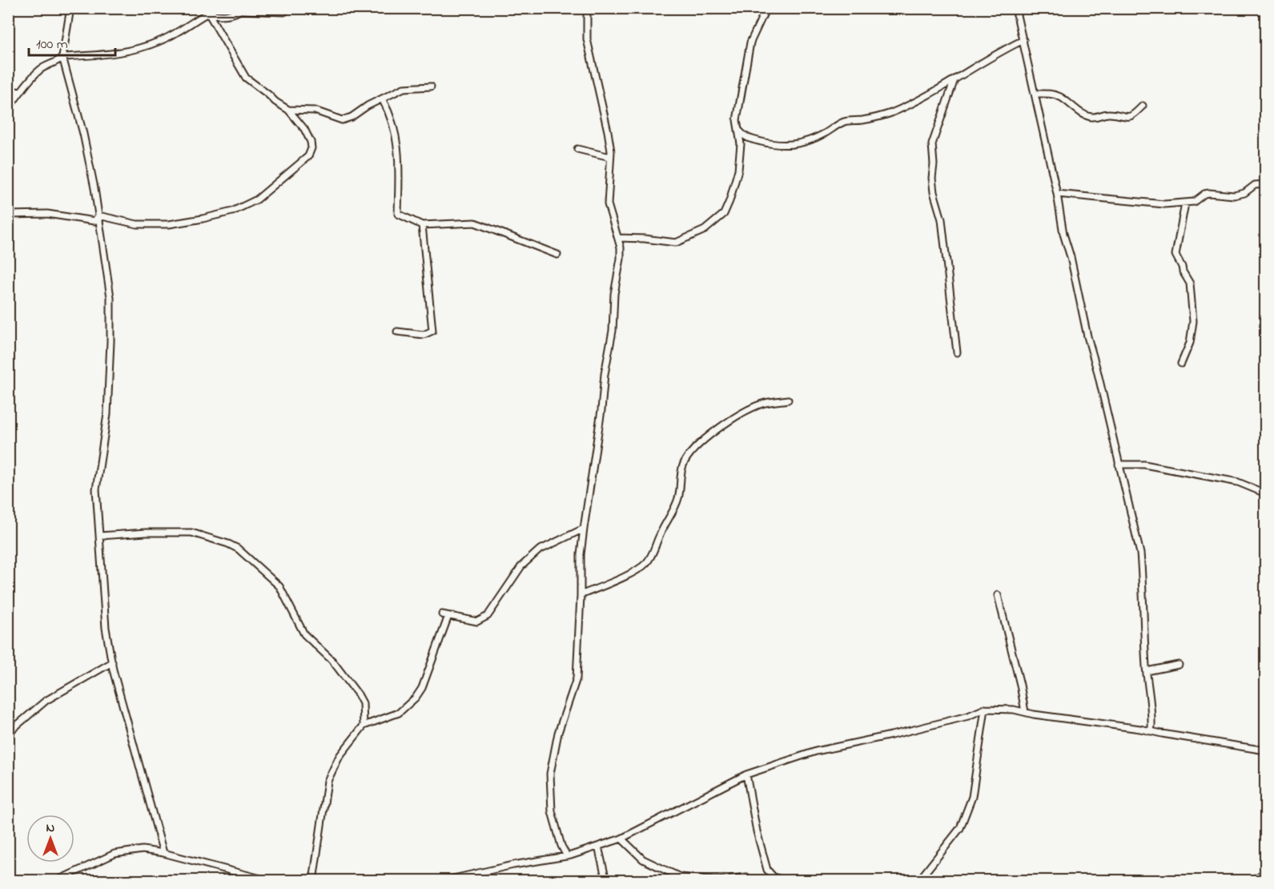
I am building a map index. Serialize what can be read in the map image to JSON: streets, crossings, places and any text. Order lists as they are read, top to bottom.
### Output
{
  "scale_bar": "100 m",
  "north": "top"
}
